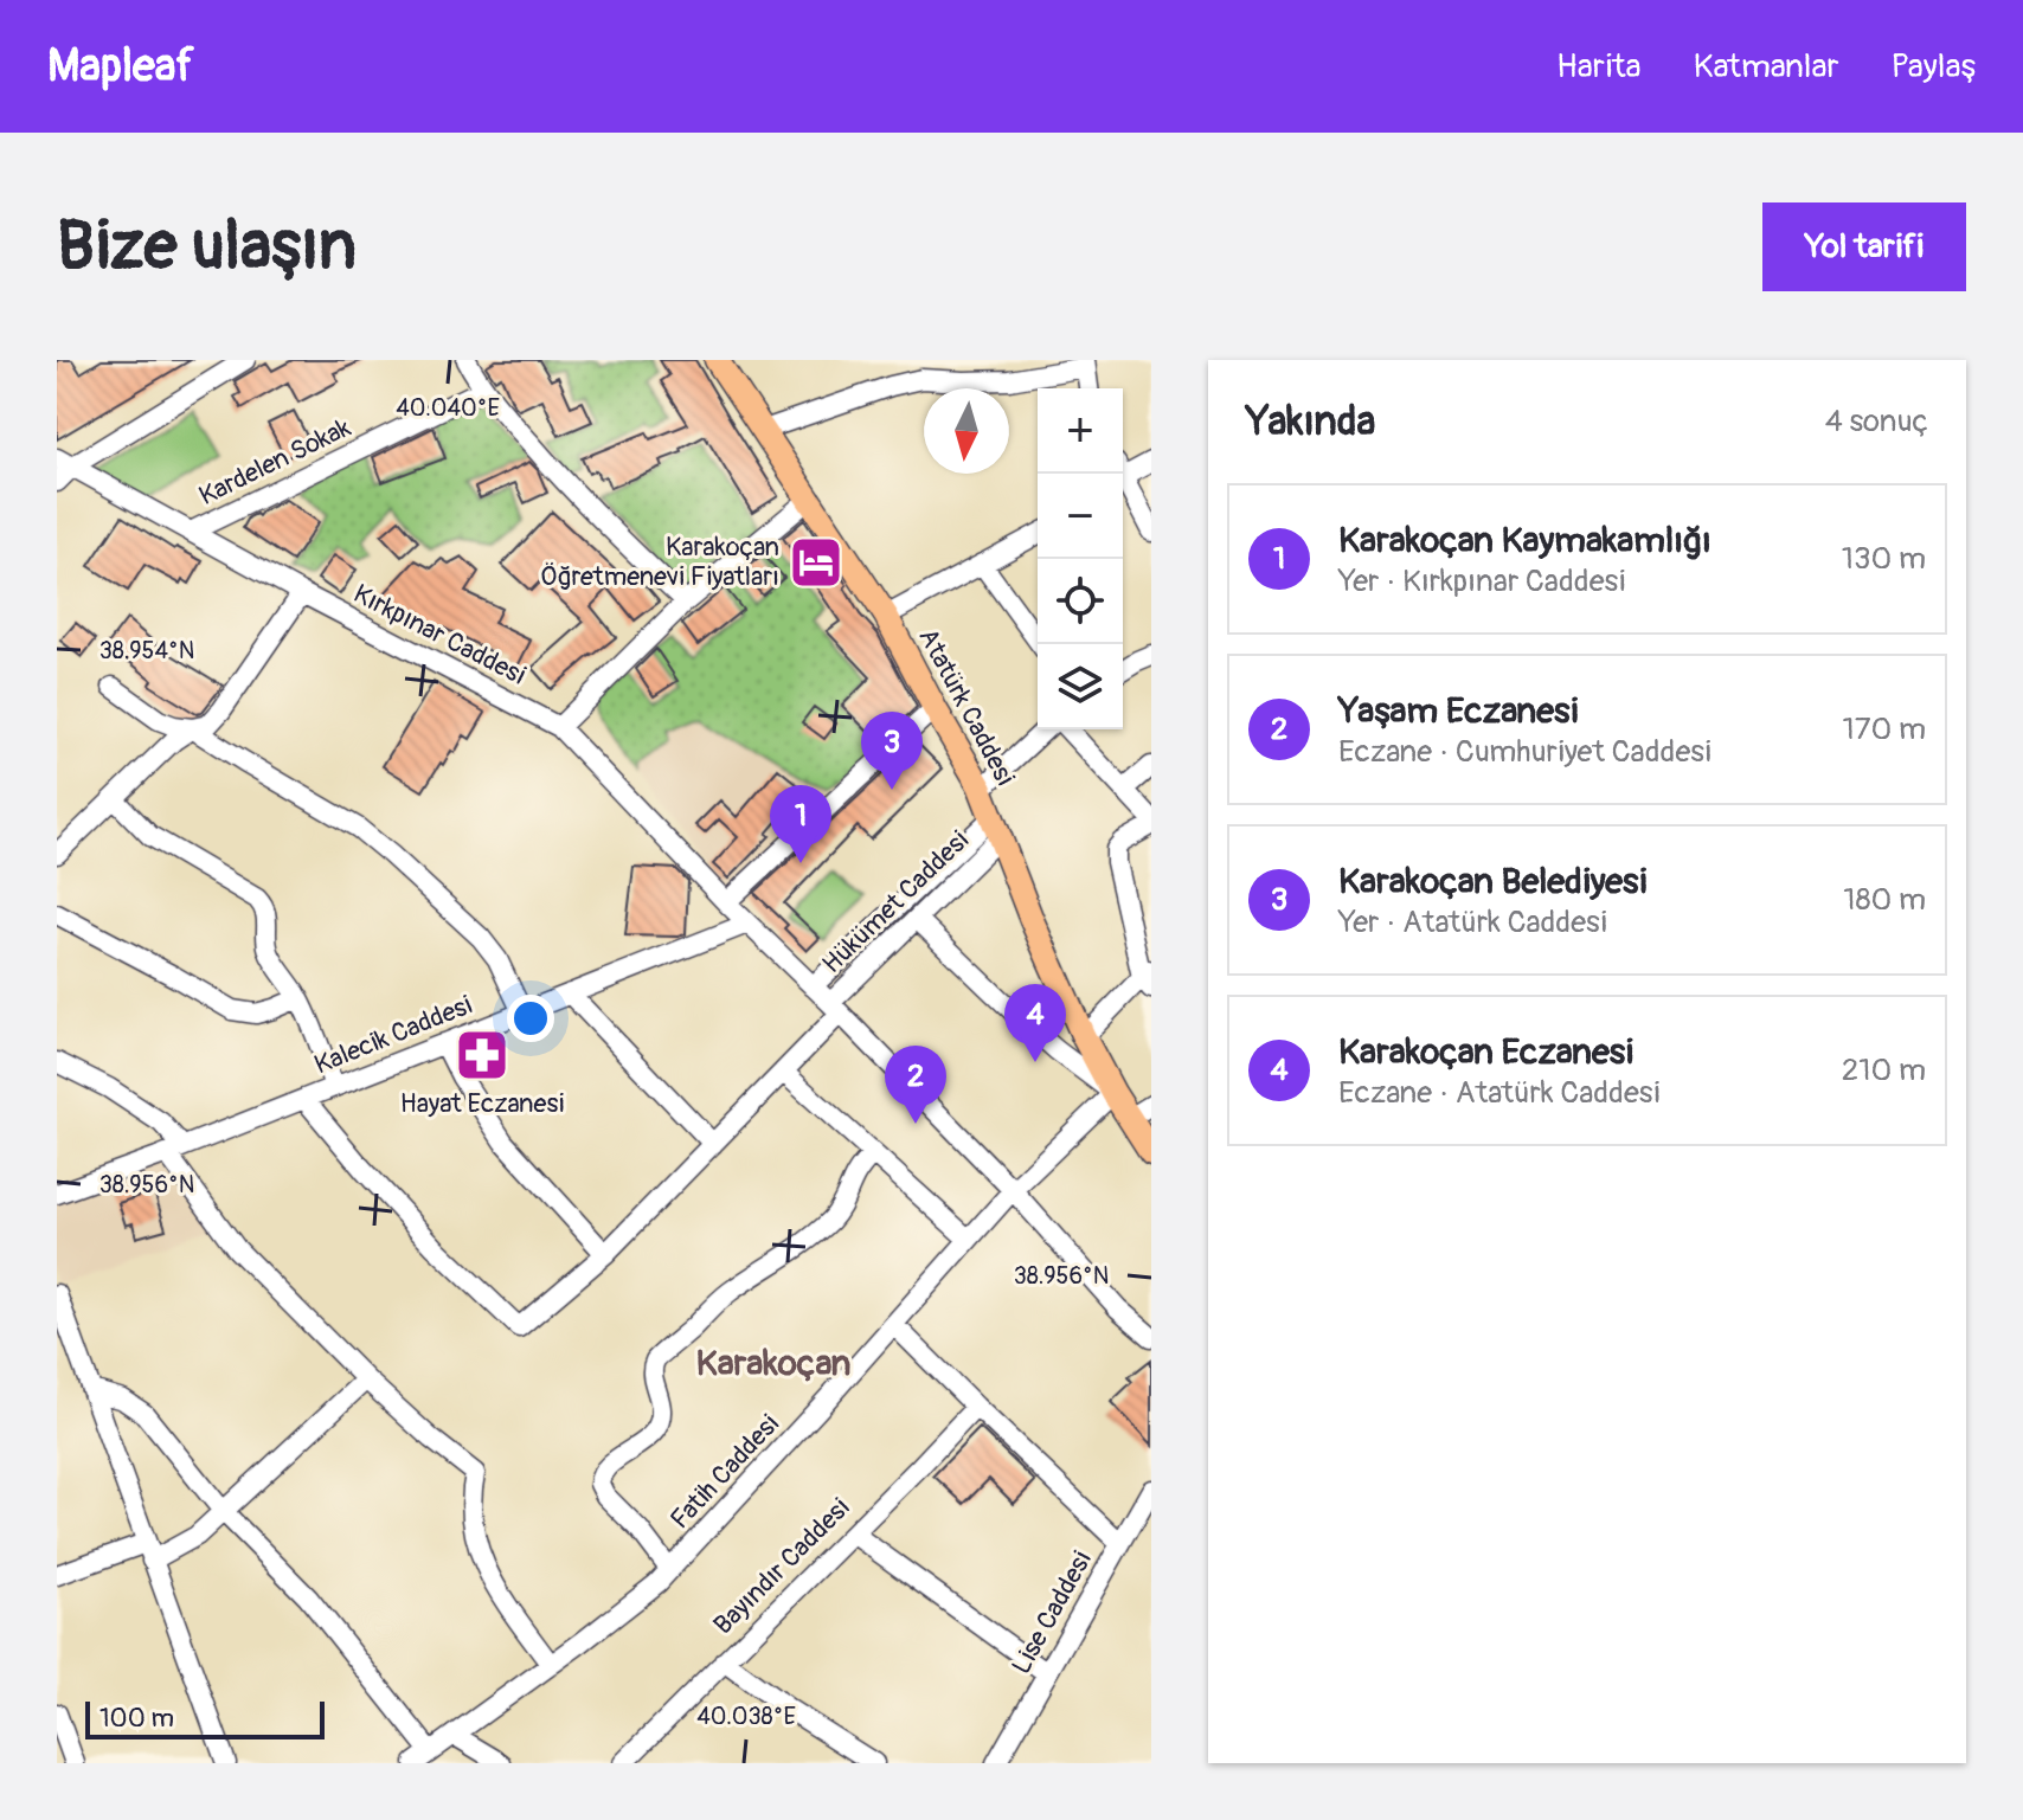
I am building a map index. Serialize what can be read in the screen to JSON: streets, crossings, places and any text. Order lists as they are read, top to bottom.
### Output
{
  "streets": {
    "main road": ["Atatürk Caddesi"],
    "street": [
      "Kardelen Sokak",
      "Kırkpınar Caddesi",
      "Hükümet Caddesi",
      "Kalecik Caddesi",
      "Fatih Caddesi",
      "Bayındır Caddesi",
      "Lise Caddesi"
    ]
  },
  "crossings": [
    ["Kardelen Sokak", "Kırkpınar Caddesi"],
    ["Kırkpınar Caddesi", "Hükümet Caddesi"],
    ["Kırkpınar Caddesi", "Kalecik Caddesi"],
    ["Kırkpınar Caddesi", "Fatih Caddesi"],
    ["Atatürk Caddesi", "Hükümet Caddesi"],
    ["Atatürk Caddesi", "Fatih Caddesi"],
    ["Hükümet Caddesi", "Kalecik Caddesi"]
  ],
  "districts": ["Karakoçan"],
  "places": {
    "hotel": ["Karakoçan Öğretmenevi Fiyatları"],
    "pharmacy": ["Hayat Eczanesi"]
  },
  "scale_bar": "100 m",
  "north": "bottom",
  "page": {
    "header": "Mapleaf",
    "nav": ["Harita", "Katmanlar", "Paylaş"],
    "buttons": "Yol tarifi",
    "title": "Bize ulaşın",
    "heading": ["Yakında", "4 sonuç"],
    "map_buttons": ["+", "−"],
    "list": [
      {
        "mark": "1",
        "name": "Karakoçan Kaymakamlığı",
        "note": "Yer · Kırkpınar Caddesi",
        "value": "130 m"
      },
      {
        "mark": "2",
        "name": "Yaşam Eczanesi",
        "note": "Eczane · Cumhuriyet Caddesi",
        "value": "170 m"
      },
      {
        "mark": "3",
        "name": "Karakoçan Belediyesi",
        "note": "Yer · Atatürk Caddesi",
        "value": "180 m"
      },
      {
        "mark": "4",
        "name": "Karakoçan Eczanesi",
        "note": "Eczane · Atatürk Caddesi",
        "value": "210 m"
      }
    ],
    "pins": [
      "3",
      "1",
      "4",
      "2"
    ],
    "scale": "100 m"
  },
  "coordinates": [
    "40.040°E",
    "38.954°N",
    "38.956°N",
    "40.038°E"
  ]
}
